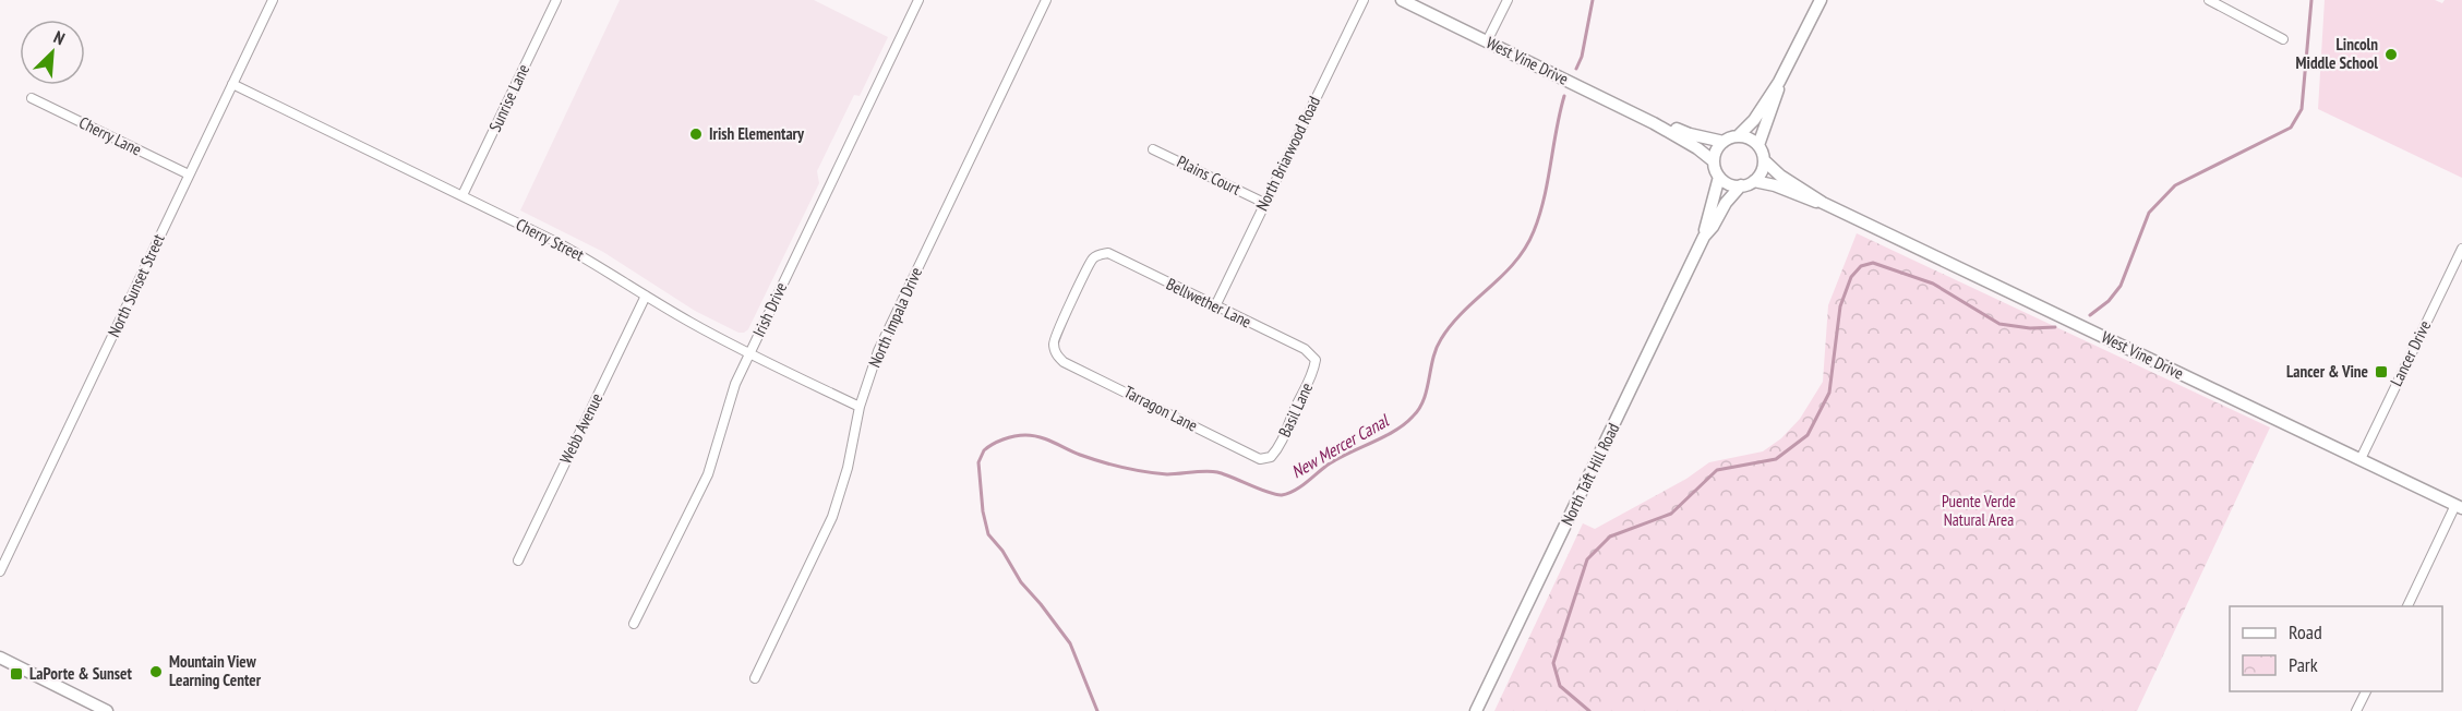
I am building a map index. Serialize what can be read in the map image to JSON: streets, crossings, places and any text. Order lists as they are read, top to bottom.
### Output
{
  "streets": {
    "street": [
      "West Vine Drive",
      "Sunrise Lane",
      "Cherry Lane",
      "North Briarwood Road",
      "Plains Court",
      "Cherry Street",
      "North Sunset Street",
      "Bellwether Lane",
      "Irish Drive",
      "North Impala Drive",
      "Lancer Drive",
      "Tarragon Lane",
      "Basil Lane",
      "Webb Avenue",
      "North Taft Hill Road"
    ]
  },
  "crossings": [
    ["West Vine Drive", "Lancer Drive"],
    ["West Vine Drive", "North Taft Hill Road"],
    ["Sunrise Lane", "Cherry Street"],
    ["Cherry Lane", "North Sunset Street"],
    ["North Briarwood Road", "Plains Court"],
    ["North Briarwood Road", "Bellwether Lane"],
    ["Cherry Street", "North Sunset Street"],
    ["Cherry Street", "Irish Drive"],
    ["Cherry Street", "North Impala Drive"],
    ["Cherry Street", "Webb Avenue"],
    ["Bellwether Lane", "Tarragon Lane"],
    ["Bellwether Lane", "Basil Lane"],
    ["Tarragon Lane", "Basil Lane"]
  ],
  "water": ["New Mercer Canal"],
  "parks": ["Puente Verde Natural Area"],
  "places": {
    "other": ["Lincoln Middle School", "Irish Elementary", "Mountain View Learning Center"],
    "transit": ["Lancer & Vine", "LaPorte & Sunset"]
  },
  "legend": ["Road", "Park"],
  "north": "top right"
}
